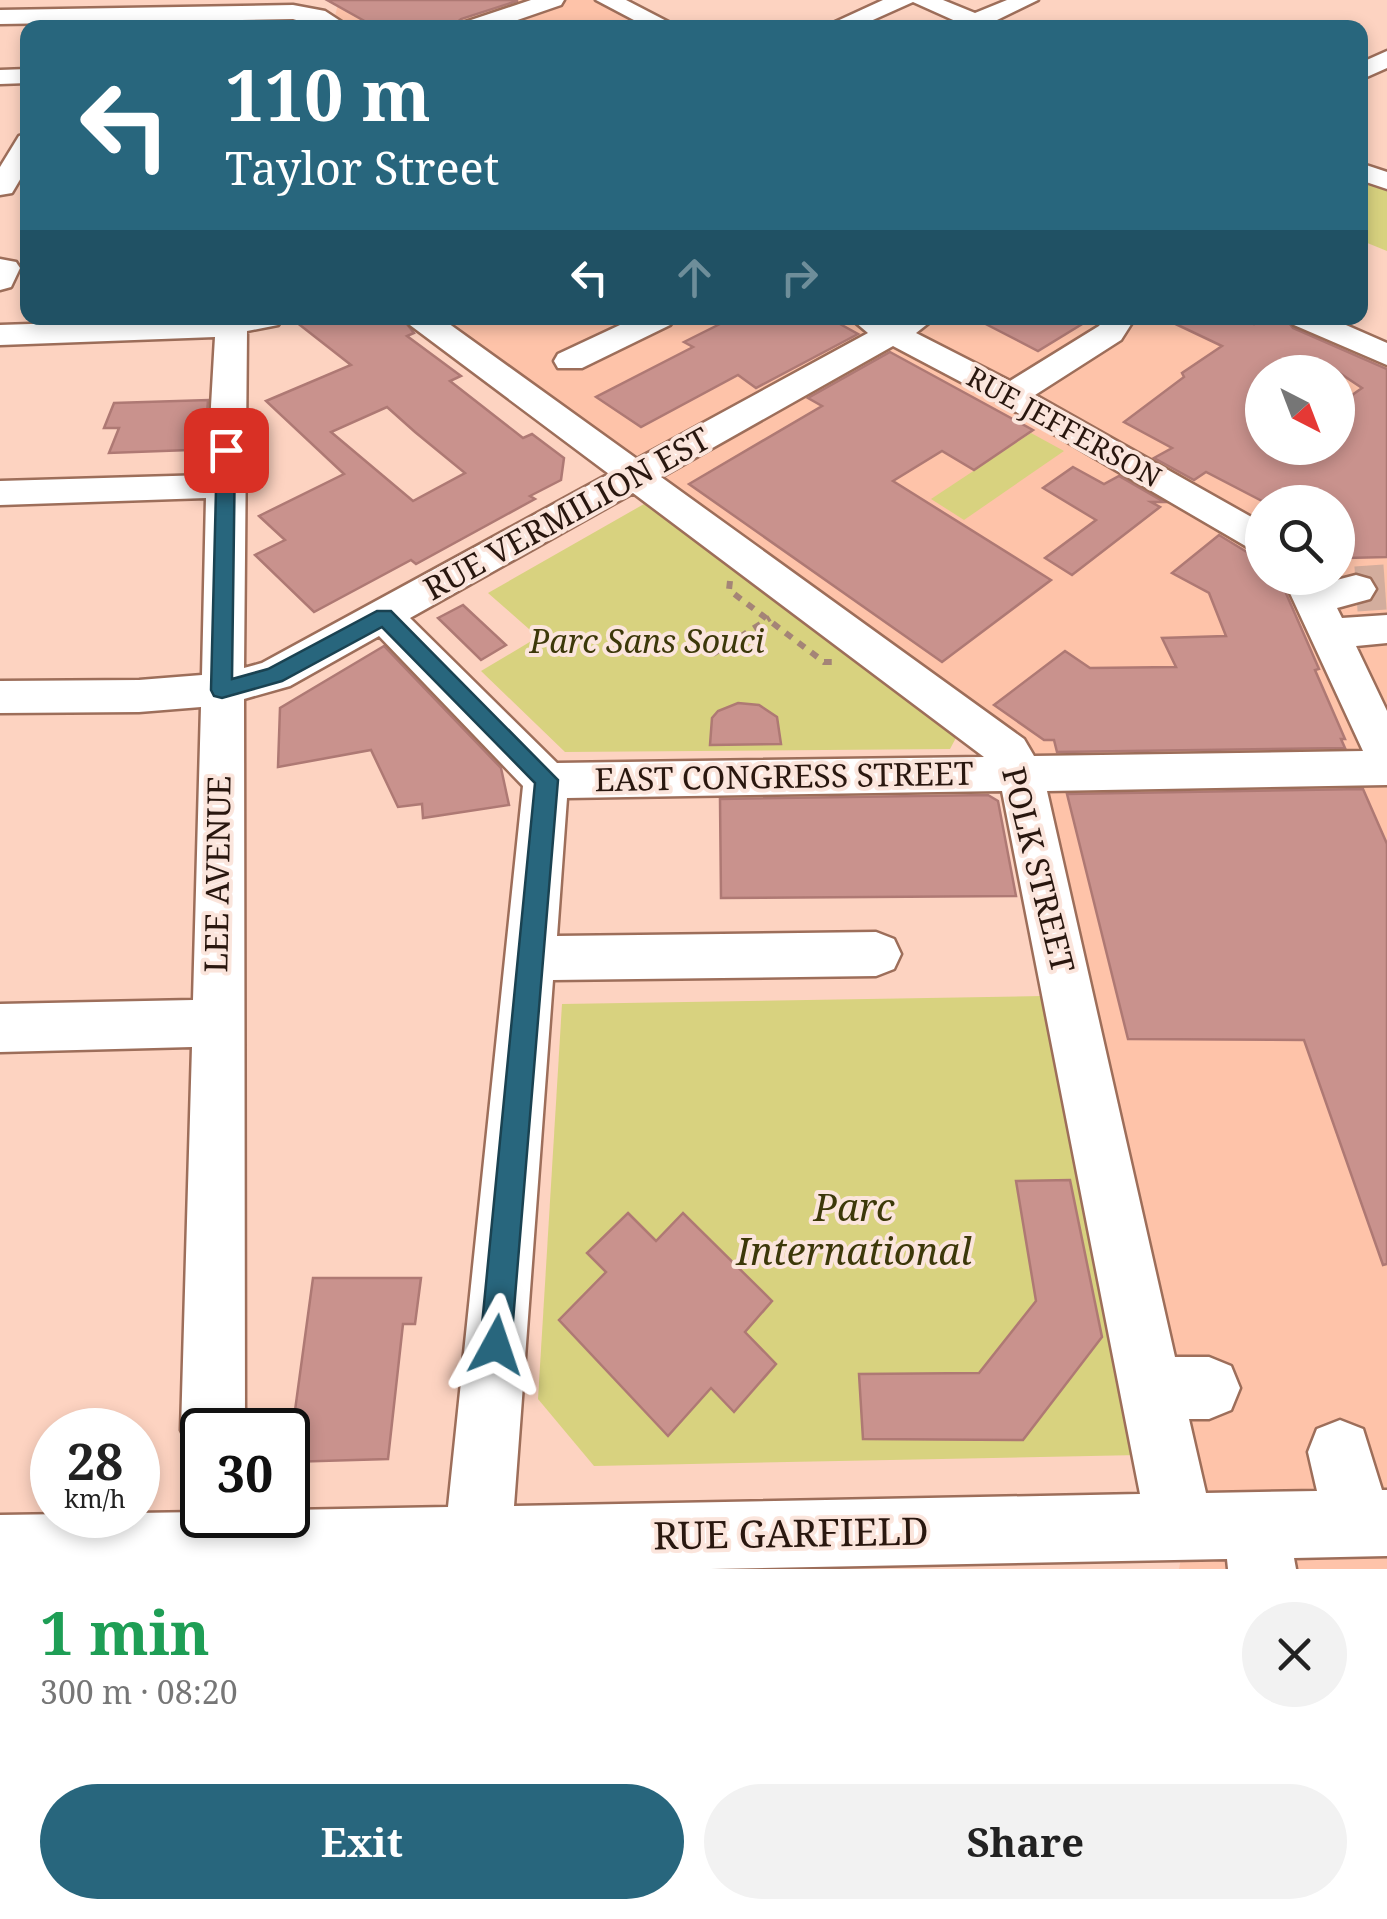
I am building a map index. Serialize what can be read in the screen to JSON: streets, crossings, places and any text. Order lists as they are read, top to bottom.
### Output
{
  "streets": {
    "street": [
      "RUE JEFFERSON",
      "RUE VERMILION EST",
      "EAST CONGRESS STREET",
      "POLK STREET",
      "LEE AVENUE",
      "RUE GARFIELD"
    ]
  },
  "crossings": [
    ["RUE VERMILION EST", "POLK STREET"],
    ["RUE VERMILION EST", "LEE AVENUE"],
    ["EAST CONGRESS STREET", "POLK STREET"],
    ["POLK STREET", "RUE GARFIELD"]
  ],
  "parks": ["Parc Sans Souci", "Parc International"],
  "north": "bottom right",
  "page": {
    "turn": ["110 m", "Taylor Street"],
    "speed": "28 km/h",
    "limit": "30",
    "heading": ["1 min", "300 m · 08:20"],
    "buttons": ["Exit", "Share"]
  }
}
